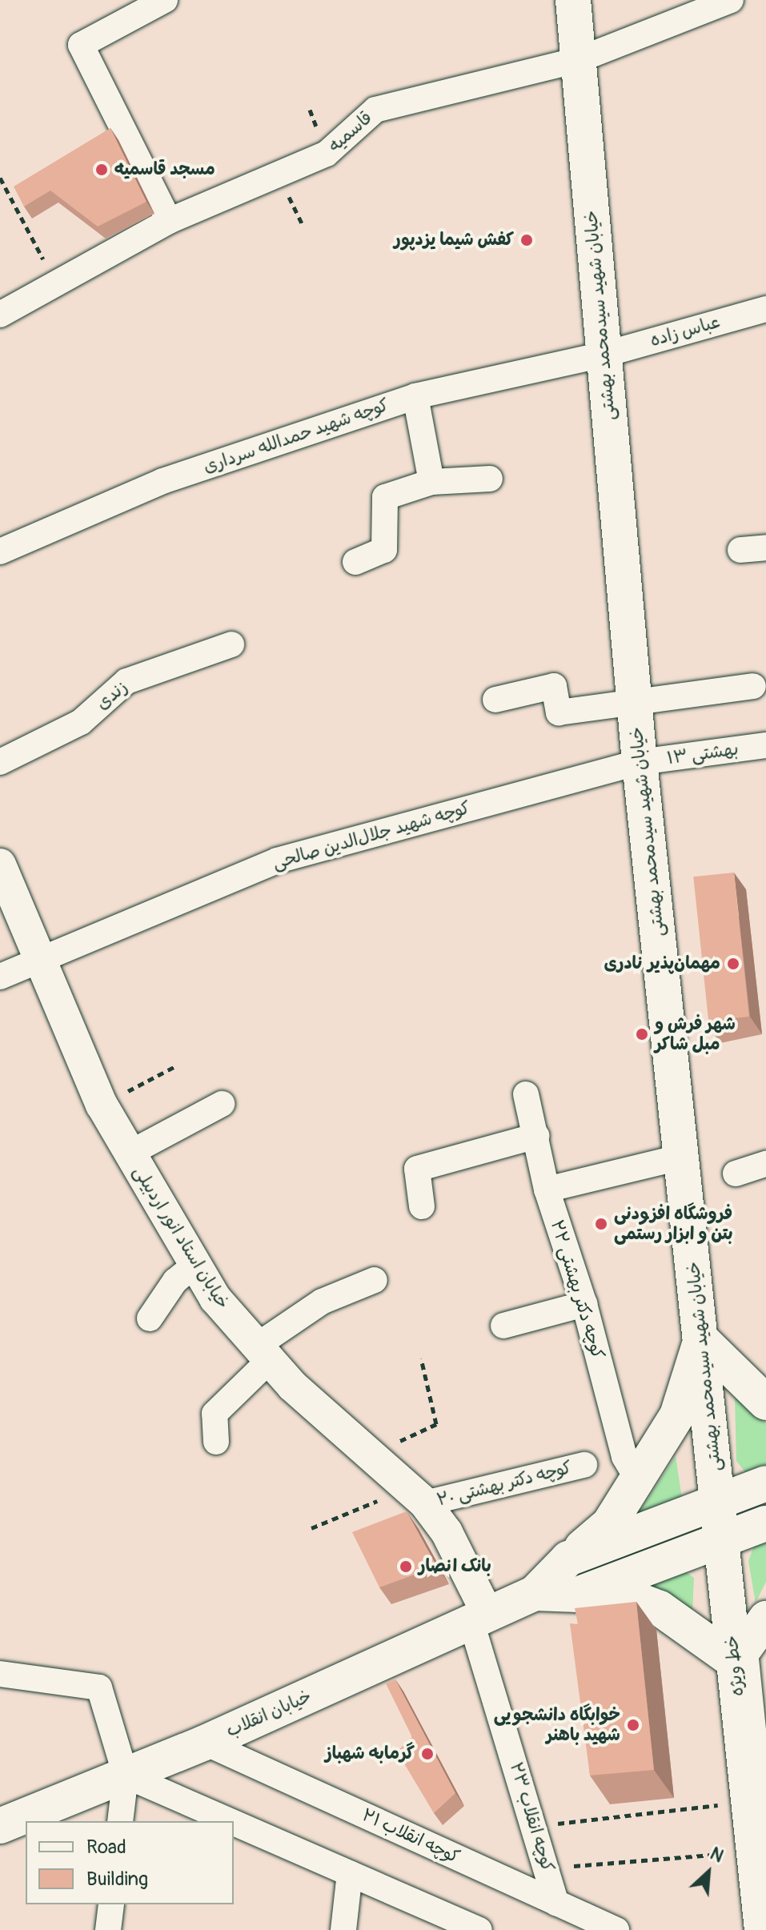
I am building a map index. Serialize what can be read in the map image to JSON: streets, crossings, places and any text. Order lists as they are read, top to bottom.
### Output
{
  "streets": {
    "main road": ["خیابان شهید سیدمحمد بهشتی", "خیابان انقلاب"],
    "street": [
      "قاسمیه",
      "عباس زاده",
      "کوچه شهید حمدالله سرداری",
      "زندی",
      "بهشتی ۱۳",
      "کوچه شهید جلال‌الدین صالحی",
      "خیابان استاد انور اردبیلی",
      "کوچه دکتر بهشتی ۲۲",
      "کوچه دکتر بهشتی ۲۰",
      "کوچه انقلاب ۲۳",
      "کوچه انقلاب ۲۱"
    ]
  },
  "crossings": [
    ["قاسمیه", "خیابان شهید سیدمحمد بهشتی"],
    ["خیابان شهید سیدمحمد بهشتی", "عباس زاده"],
    ["خیابان شهید سیدمحمد بهشتی", "کوچه شهید حمدالله سرداری"],
    ["خیابان شهید سیدمحمد بهشتی", "بهشتی ۱۳"],
    ["خیابان شهید سیدمحمد بهشتی", "کوچه شهید جلال‌الدین صالحی"],
    ["عباس زاده", "کوچه شهید حمدالله سرداری"],
    ["بهشتی ۱۳", "کوچه شهید جلال‌الدین صالحی"],
    ["کوچه شهید جلال‌الدین صالحی", "خیابان استاد انور اردبیلی"],
    ["خیابان استاد انور اردبیلی", "کوچه دکتر بهشتی ۲۰"],
    ["خیابان استاد انور اردبیلی", "خیابان انقلاب"],
    ["خیابان استاد انور اردبیلی", "کوچه انقلاب ۲۳"],
    ["خیابان انقلاب", "کوچه انقلاب ۲۳"],
    ["خیابان انقلاب", "کوچه انقلاب ۲۱"],
    ["کوچه انقلاب ۲۳", "کوچه انقلاب ۲۱"]
  ],
  "places": [
    "مسجد قاسمیه",
    "کفش شیما یزدپور",
    "مهمان‌پذیر نادری",
    "شهر فرش و مبل شاکر",
    "فروشگاه افزودنی بتن و ابزار رستمی",
    "بانک انصار",
    "خوابگاه دانشجویی شهید باهنر",
    "گرمابه شهباز"
  ],
  "legend": ["Road", "Building"],
  "north": "top right"
}
